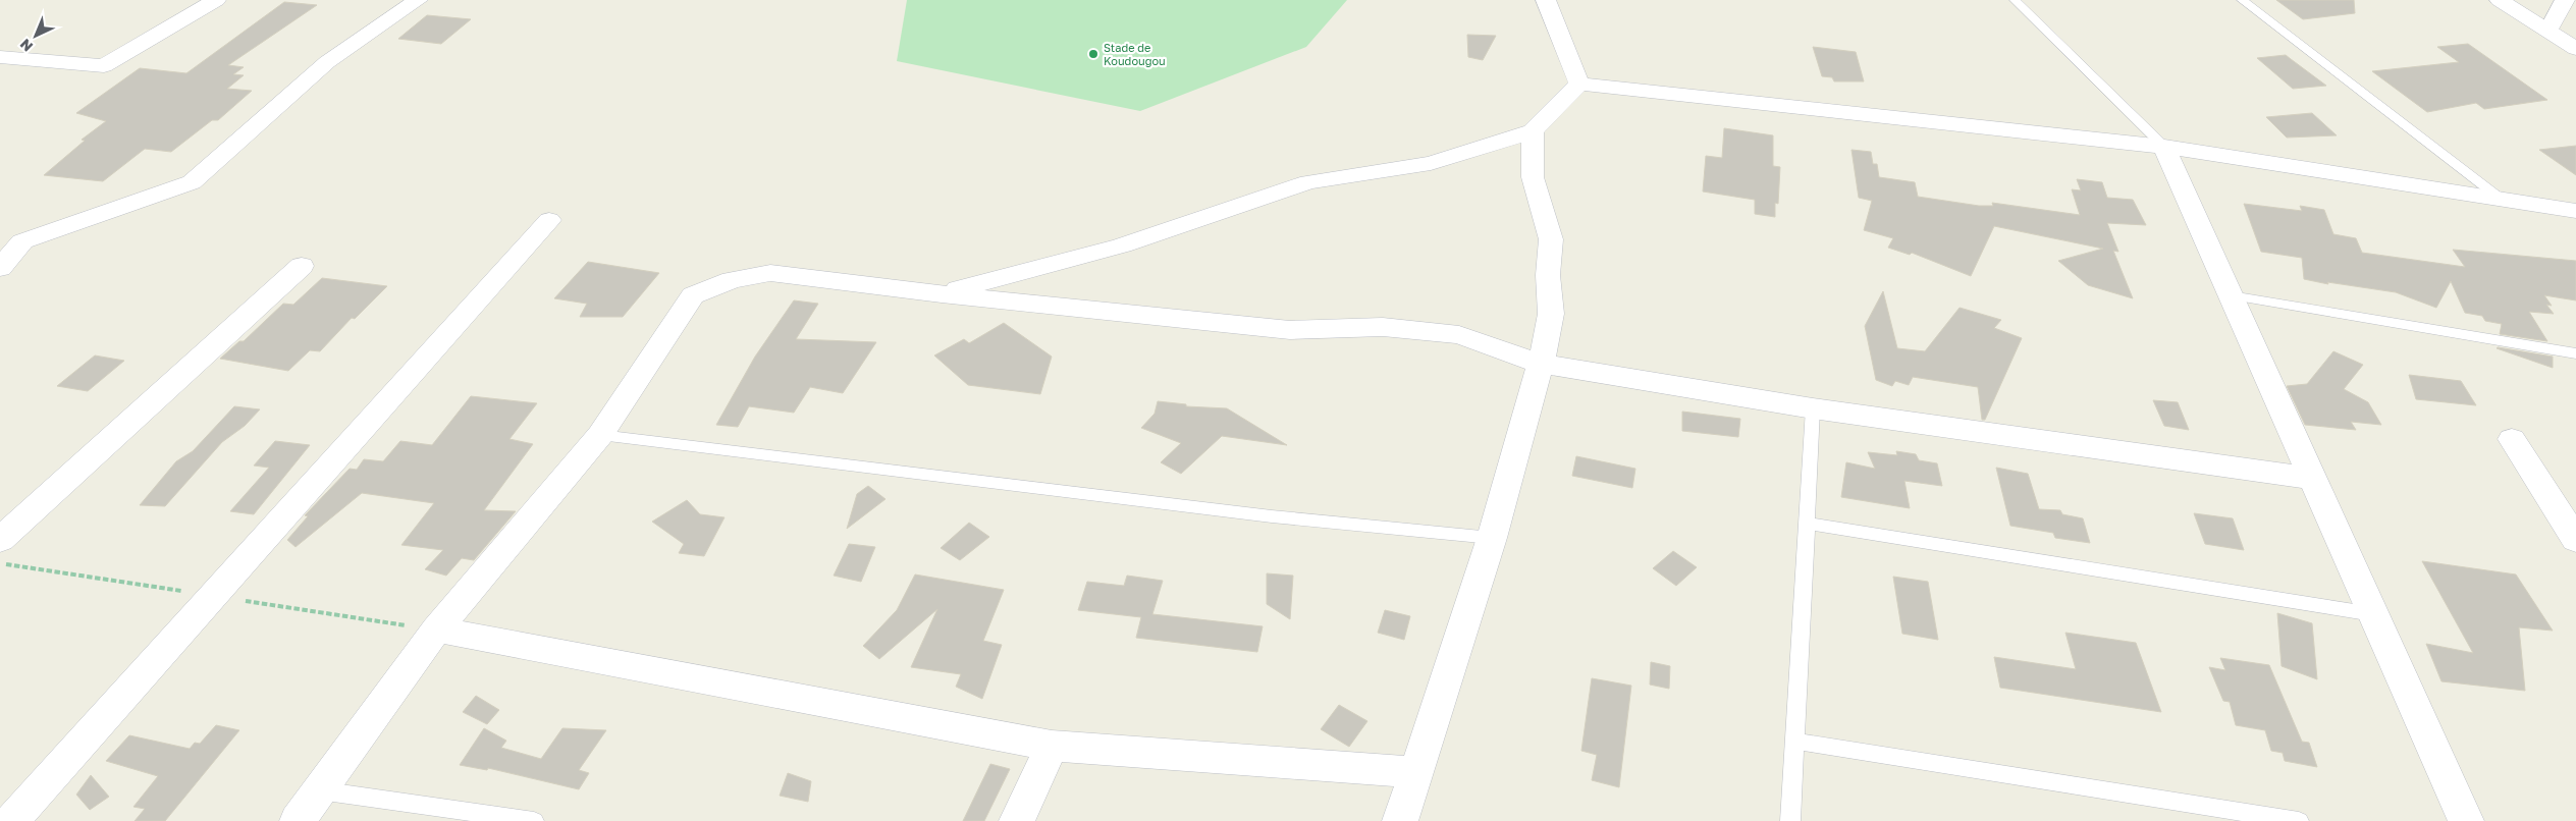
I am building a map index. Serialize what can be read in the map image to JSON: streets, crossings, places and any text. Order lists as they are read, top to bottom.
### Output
{
  "places": ["Stade de Koudougou"],
  "north": "bottom left"
}
